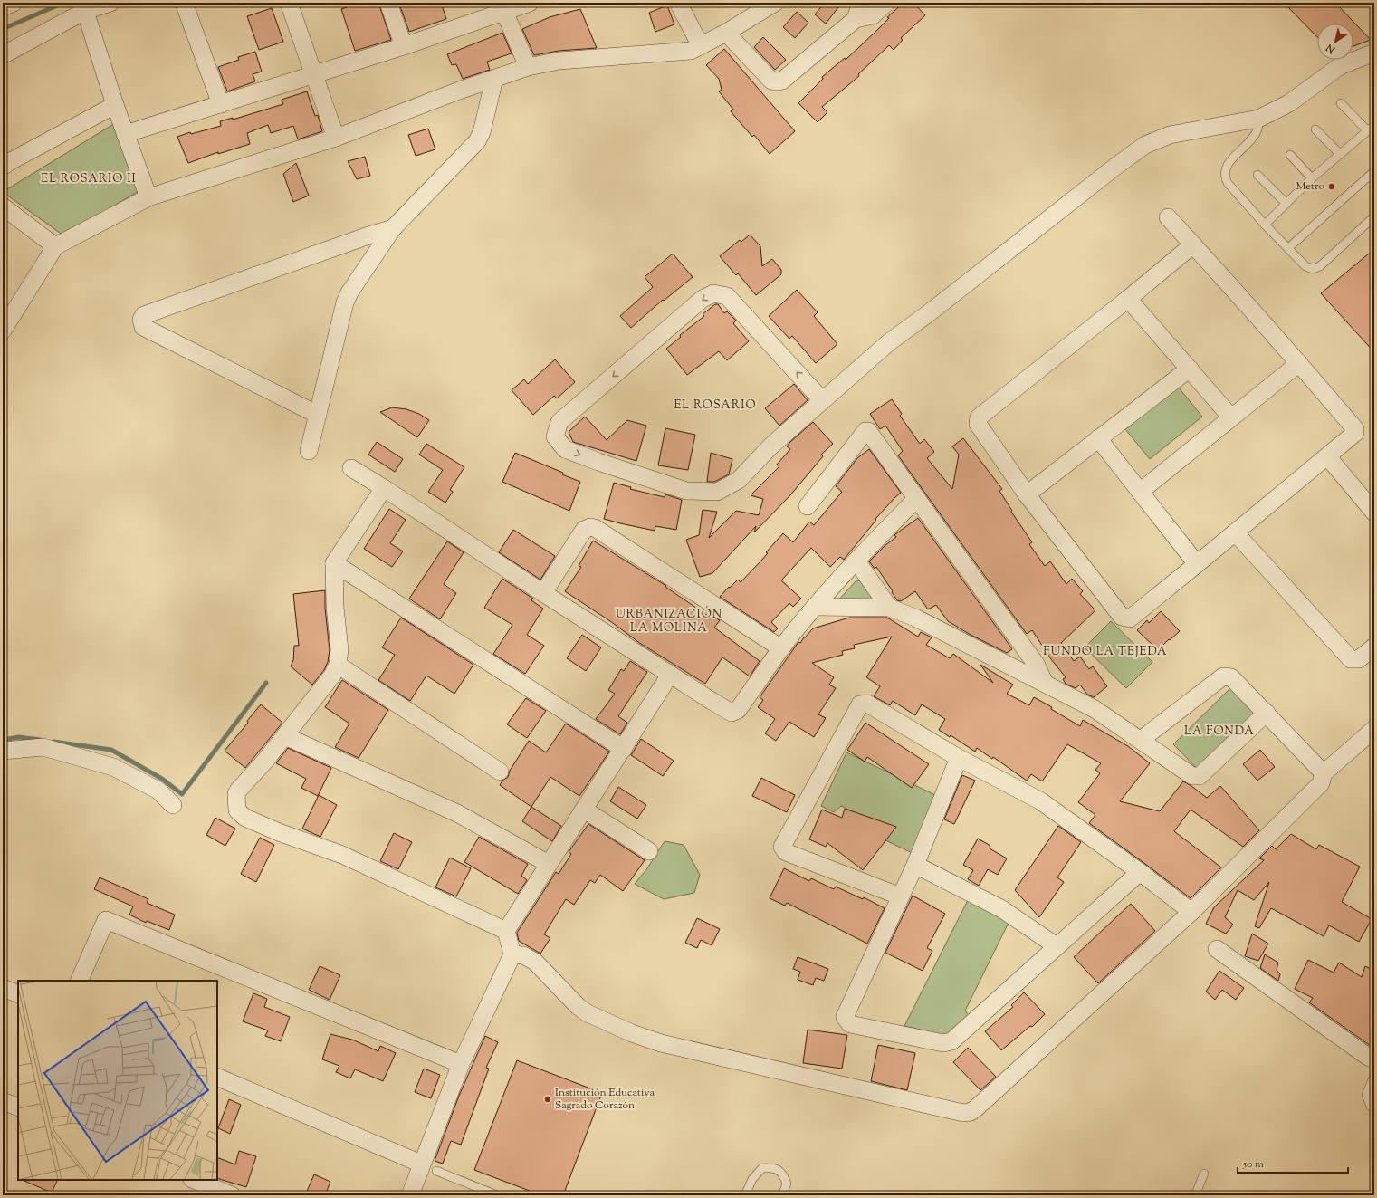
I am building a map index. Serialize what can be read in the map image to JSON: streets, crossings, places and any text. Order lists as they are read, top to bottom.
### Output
{
  "districts": [
    "EL ROSARIO II",
    "EL ROSARIO",
    "URBANIZACIÓN LA MOLINA",
    "FUNDO LA TEJEDA",
    "LA FONDA"
  ],
  "places": ["Metro", "Institución Educativa Sagrado Corazón"],
  "scale_bar": "50 m",
  "north": "bottom left"
}
